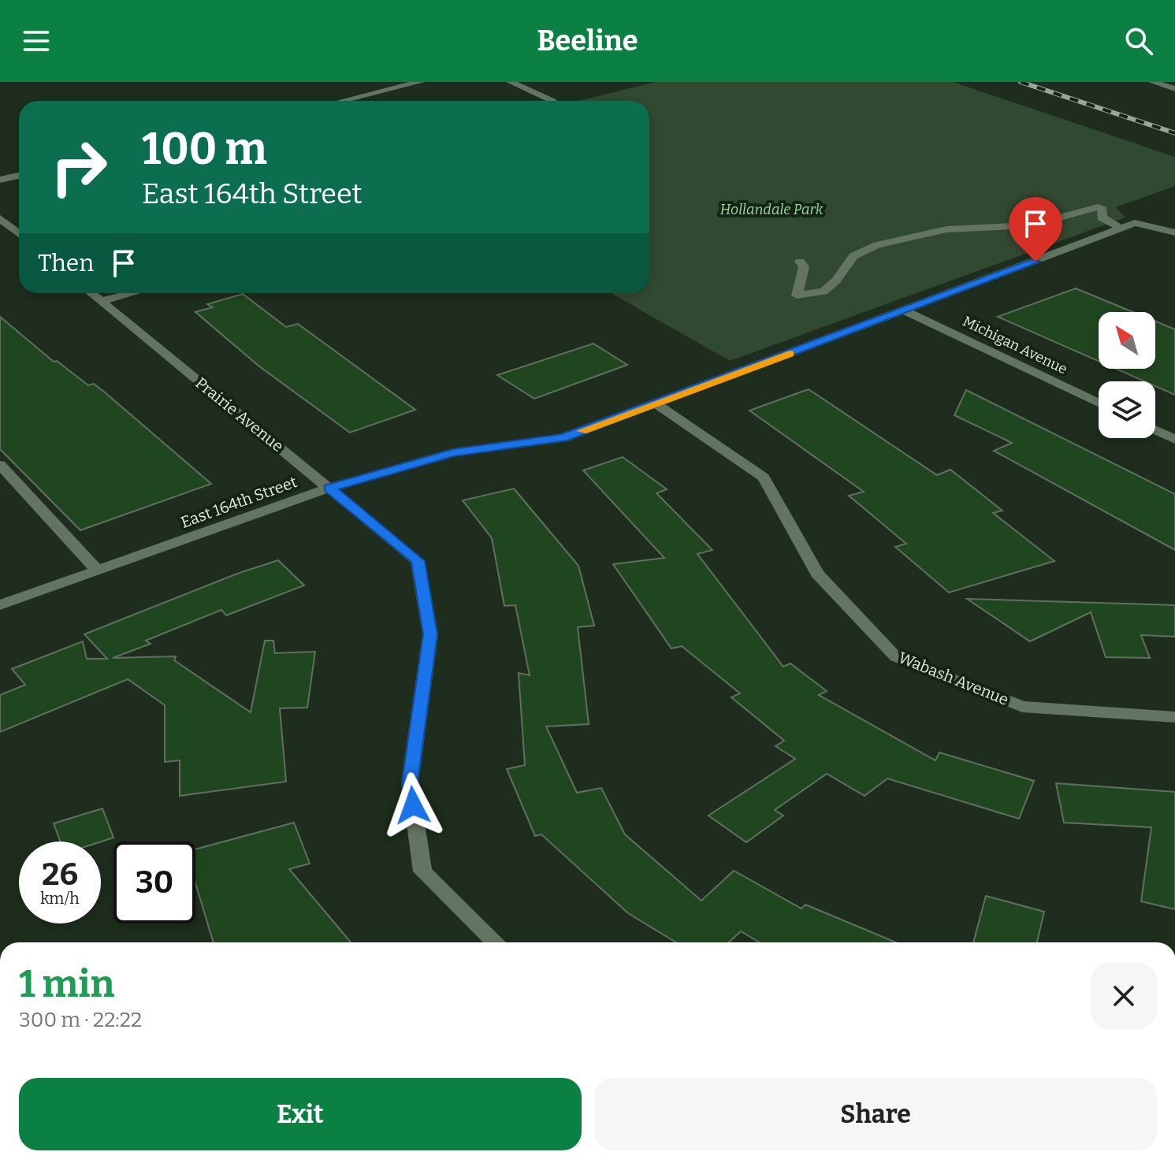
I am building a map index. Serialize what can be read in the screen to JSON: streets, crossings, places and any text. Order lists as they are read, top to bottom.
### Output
{
  "streets": {
    "street": [
      "Michigan Avenue",
      "Prairie Avenue",
      "East 164th Street",
      "Wabash Avenue"
    ]
  },
  "crossings": [
    ["Michigan Avenue", "East 164th Street"],
    ["Prairie Avenue", "East 164th Street"],
    ["East 164th Street", "Wabash Avenue"]
  ],
  "parks": ["Hollandale Park"],
  "north": "top left",
  "page": {
    "header": "Beeline",
    "turn": ["100 m", "East 164th Street"],
    "then": "Then",
    "speed": "26 km/h",
    "limit": "30",
    "heading": ["1 min", "300 m · 22:22"],
    "buttons": ["Exit", "Share"]
  }
}
